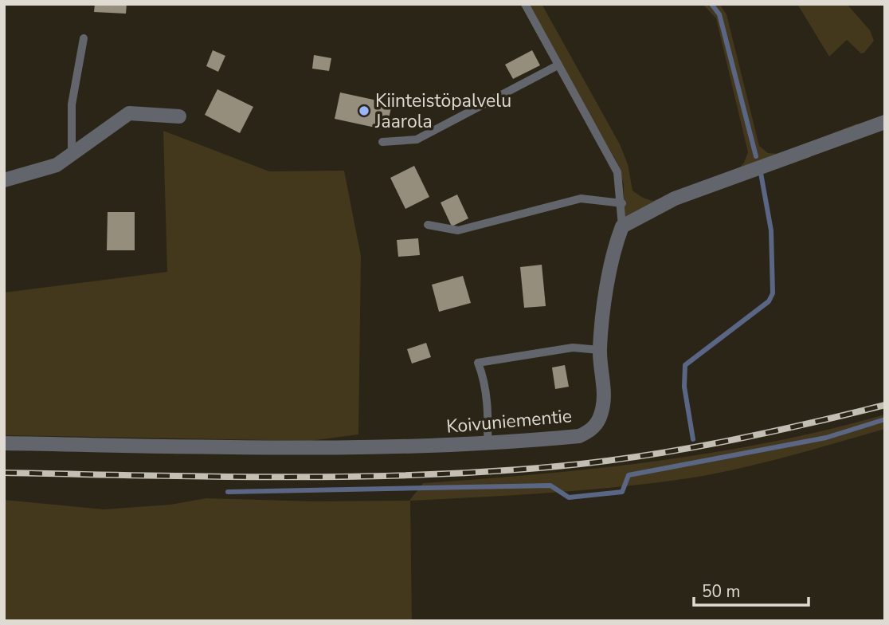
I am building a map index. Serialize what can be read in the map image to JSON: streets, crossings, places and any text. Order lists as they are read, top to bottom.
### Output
{
  "streets": {
    "street": ["Koivuniementie"]
  },
  "places": ["Kiinteistöpalvelu Jaarola"],
  "scale_bar": "50 m"
}
